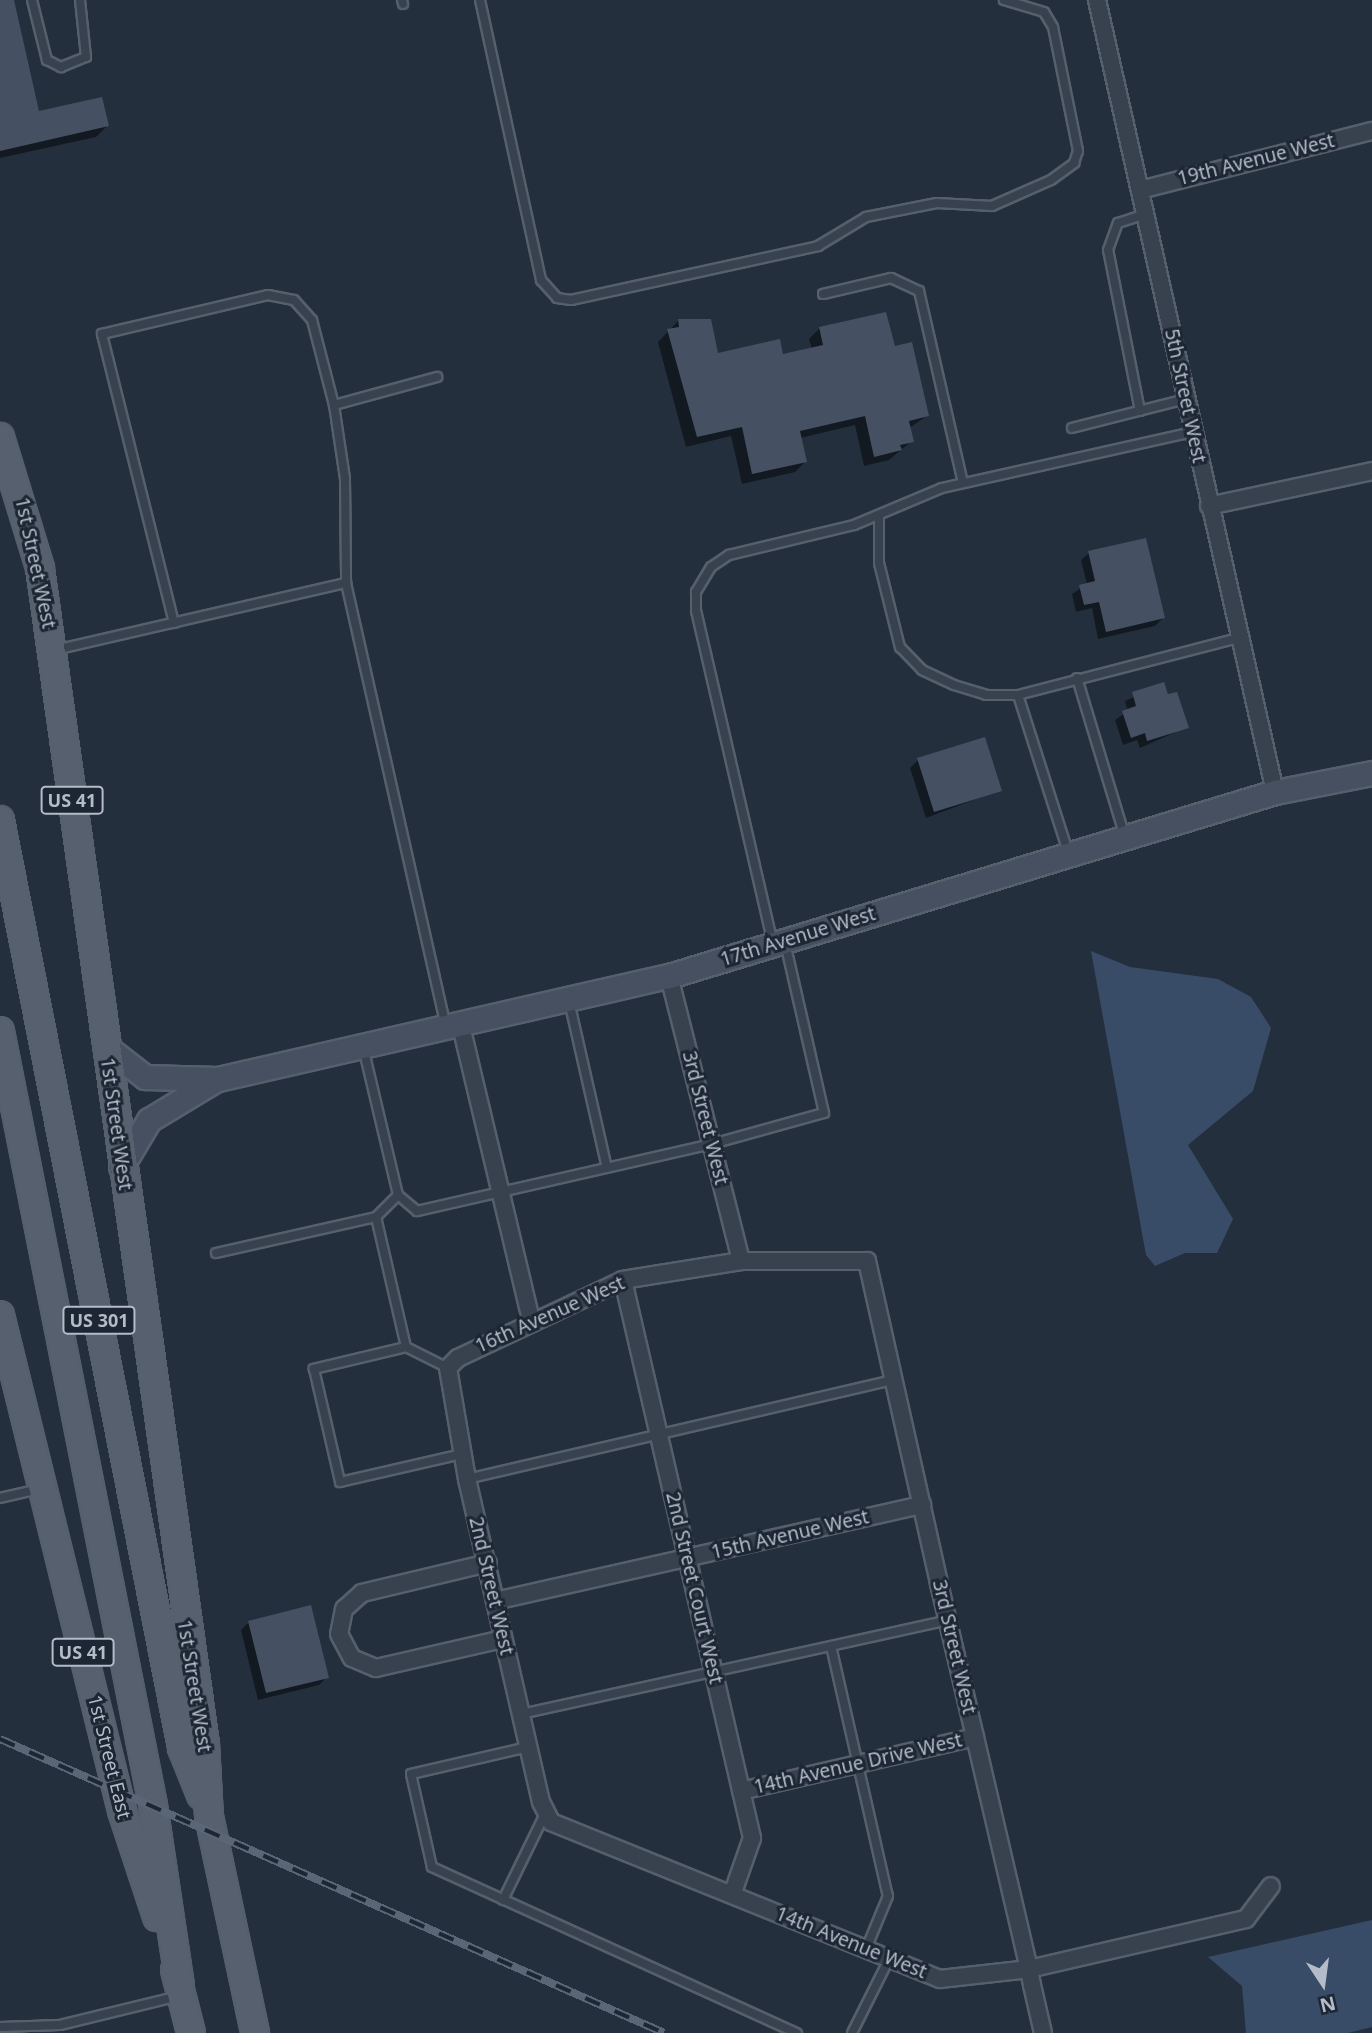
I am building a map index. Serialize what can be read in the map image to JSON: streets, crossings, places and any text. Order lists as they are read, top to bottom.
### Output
{
  "streets": {
    "main road": [
      "1st Street West",
      "US 41",
      "US 301",
      "1st Street East"
    ],
    "street": [
      "19th Avenue West",
      "5th Street West",
      "17th Avenue West",
      "3rd Street West",
      "16th Avenue West",
      "15th Avenue West",
      "2nd Street West",
      "2nd Street Court West",
      "14th Avenue Drive West",
      "14th Avenue West"
    ]
  },
  "crossings": [
    ["19th Avenue West", "5th Street West"],
    ["5th Street West", "17th Avenue West"],
    ["1st Street West", "17th Avenue West"],
    ["17th Avenue West", "3rd Street West"],
    ["3rd Street West", "16th Avenue West"],
    ["3rd Street West", "15th Avenue West"],
    ["3rd Street West", "14th Avenue Drive West"],
    ["3rd Street West", "14th Avenue West"],
    ["16th Avenue West", "2nd Street West"],
    ["16th Avenue West", "2nd Street Court West"],
    ["US 301", "1st Street East"],
    ["15th Avenue West", "2nd Street West"],
    ["15th Avenue West", "2nd Street Court West"],
    ["2nd Street West", "14th Avenue West"],
    ["2nd Street Court West", "14th Avenue Drive West"],
    ["2nd Street Court West", "14th Avenue West"]
  ],
  "north": "bottom"
}
